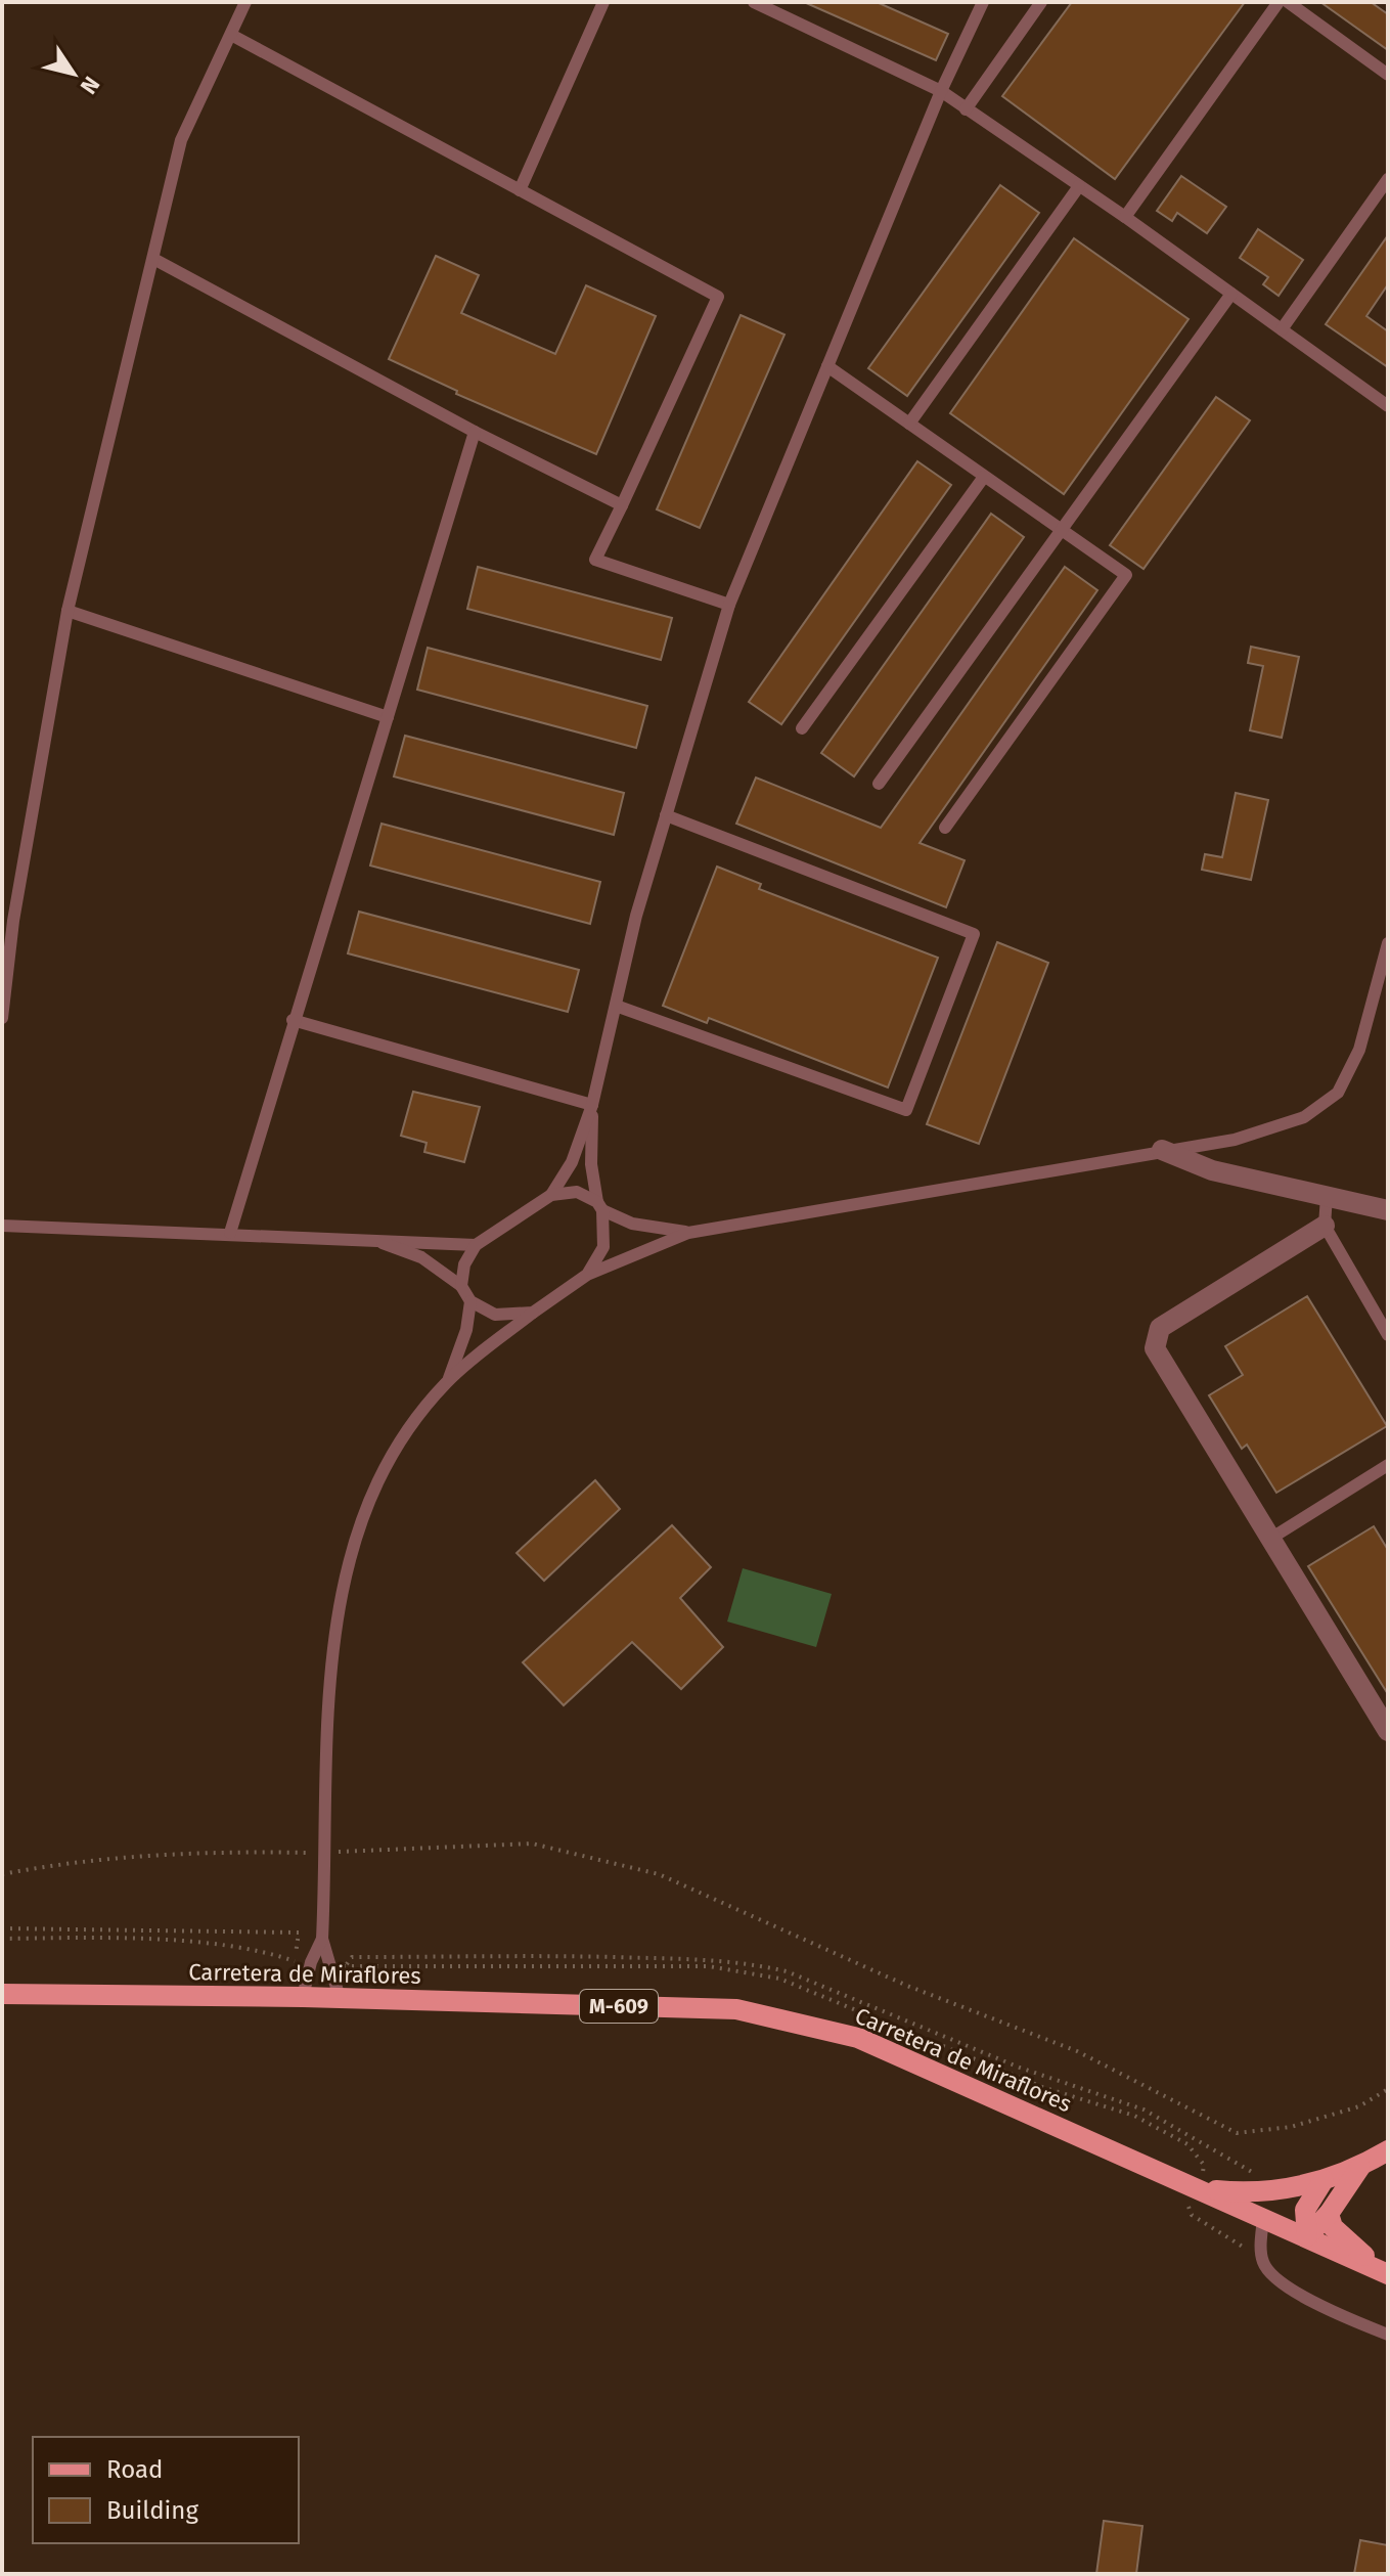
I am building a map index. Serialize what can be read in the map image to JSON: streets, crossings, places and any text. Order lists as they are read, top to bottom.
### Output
{
  "streets": {
    "main road": ["Carretera de Miraflores", "M-609"]
  },
  "legend": ["Road", "Building"],
  "north": "bottom right"
}
